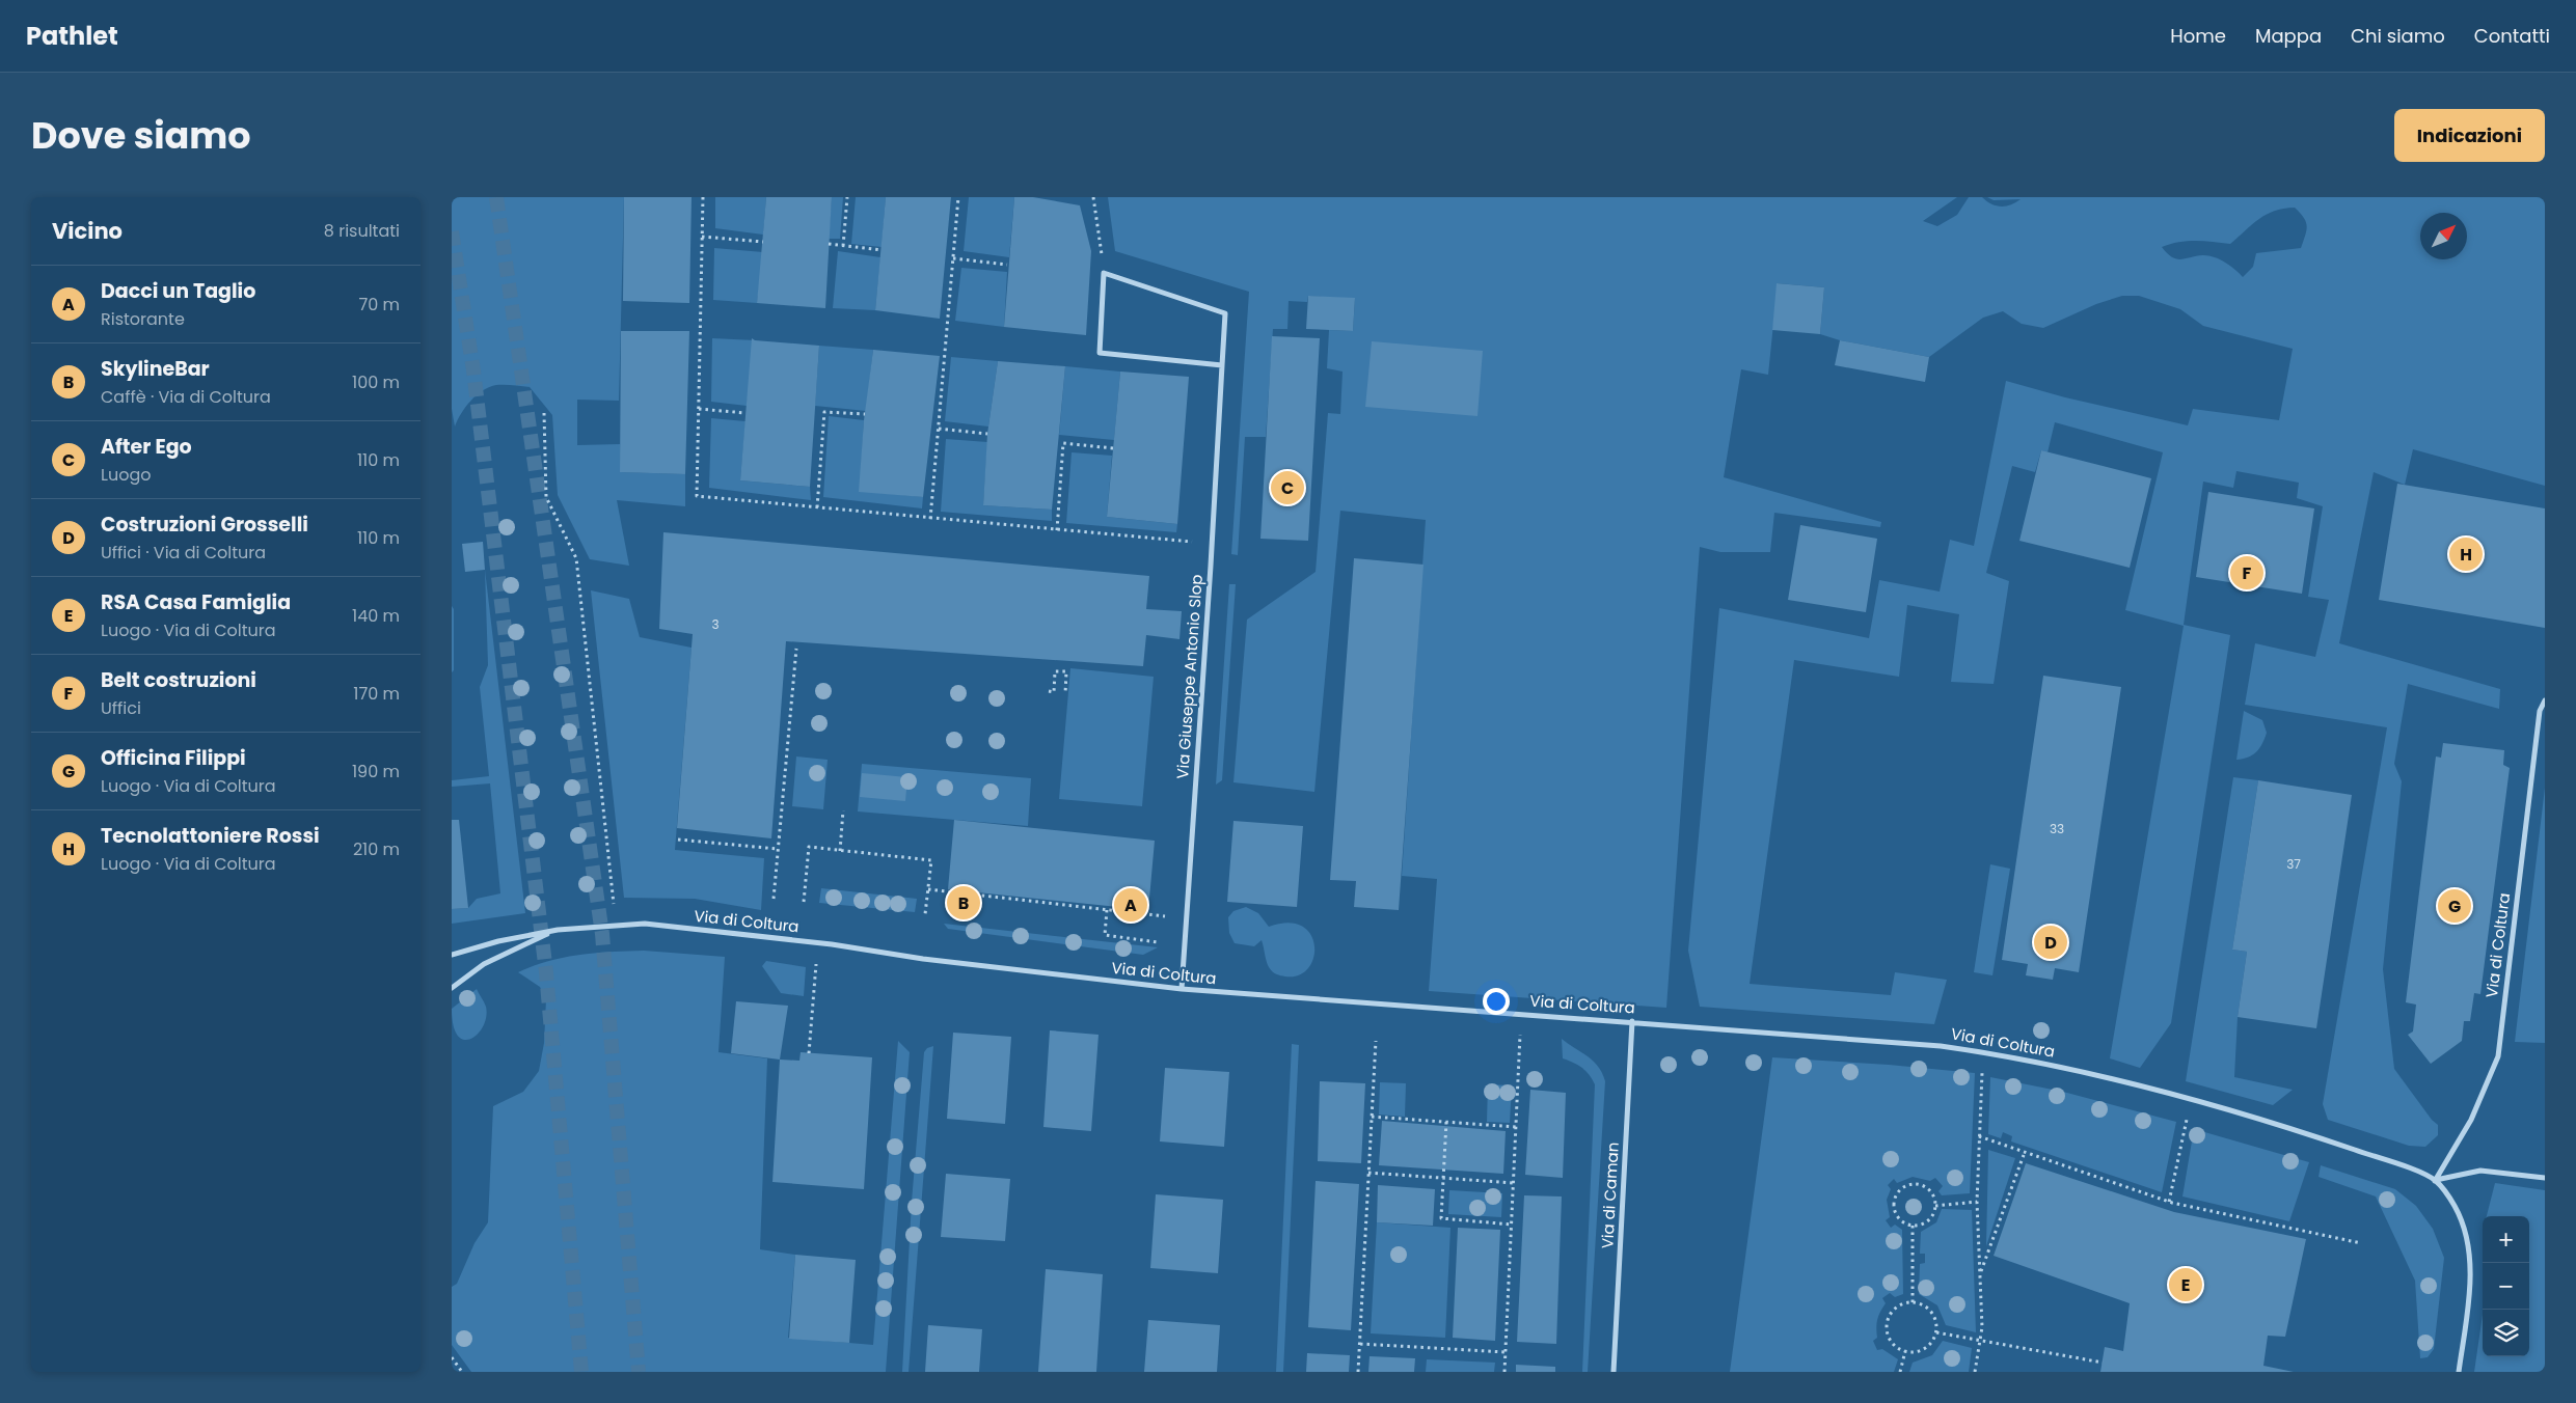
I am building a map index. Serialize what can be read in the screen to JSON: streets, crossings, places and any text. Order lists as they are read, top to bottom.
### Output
{
  "streets": {
    "street": ["Via Giuseppe Antonio Slop", "Via di Coltura", "Via di Caman"]
  },
  "crossings": [
    ["Via Giuseppe Antonio Slop", "Via di Coltura"],
    ["Via di Coltura", "Via di Caman"]
  ],
  "house_numbers": ["3", "33", "37"],
  "north": "top right",
  "page": {
    "header": "Pathlet",
    "nav": [
      "Home",
      "Mappa",
      "Chi siamo",
      "Contatti"
    ],
    "title": "Dove siamo",
    "buttons": "Indicazioni",
    "heading": ["Vicino", "8 risultati"],
    "list": [
      {
        "mark": "A",
        "name": "Dacci un Taglio",
        "note": "Ristorante",
        "value": "70 m"
      },
      {
        "mark": "B",
        "name": "SkylineBar",
        "note": "Caffè · Via di Coltura",
        "value": "100 m"
      },
      {
        "mark": "C",
        "name": "After Ego",
        "note": "Luogo",
        "value": "110 m"
      },
      {
        "mark": "D",
        "name": "Costruzioni Grosselli",
        "note": "Uffici · Via di Coltura",
        "value": "110 m"
      },
      {
        "mark": "E",
        "name": "RSA Casa Famiglia",
        "note": "Luogo · Via di Coltura",
        "value": "140 m"
      },
      {
        "mark": "F",
        "name": "Belt costruzioni",
        "note": "Uffici",
        "value": "170 m"
      },
      {
        "mark": "G",
        "name": "Officina Filippi",
        "note": "Luogo · Via di Coltura",
        "value": "190 m"
      },
      {
        "mark": "H",
        "name": "Tecnolattoniere Rossi",
        "note": "Luogo · Via di Coltura",
        "value": "210 m"
      }
    ],
    "pins": [
      "C",
      "H",
      "F",
      "B",
      "A",
      "G",
      "D",
      "E"
    ],
    "map_buttons": ["+", "−"]
  }
}
